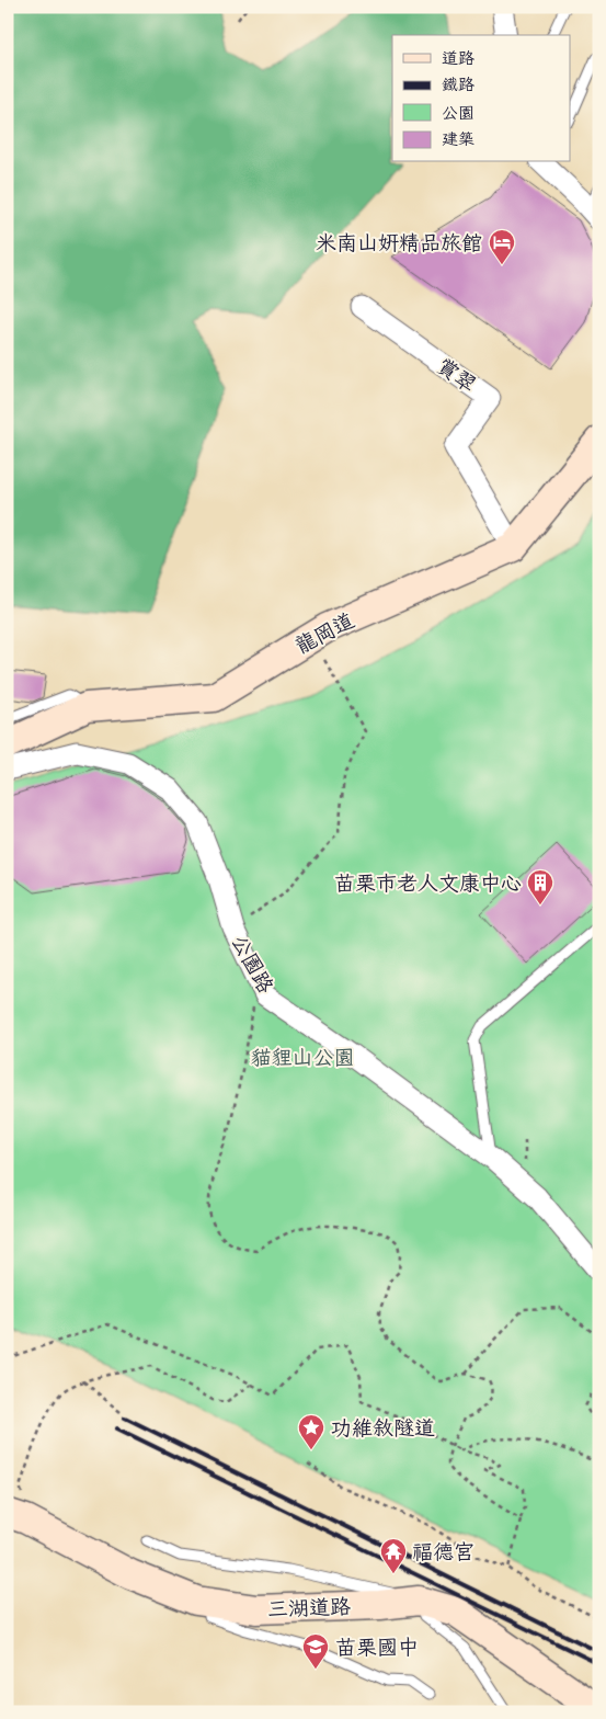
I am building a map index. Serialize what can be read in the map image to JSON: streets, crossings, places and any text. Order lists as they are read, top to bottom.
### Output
{
  "streets": {
    "street": [
      "賞翠",
      "龍岡道",
      "公園路",
      "三湖道路"
    ]
  },
  "crossings": [
    ["賞翠", "龍岡道"]
  ],
  "parks": ["貓貍山公園"],
  "places": {
    "hotel": ["米南山妍精品旅館"],
    "building": ["苗栗市老人文康中心"],
    "place": ["功維敘隧道"],
    "temple": ["福德宮"],
    "school or university": ["苗栗國中"]
  },
  "legend": [
    "道路",
    "鐵路",
    "公園",
    "建築"
  ]
}
